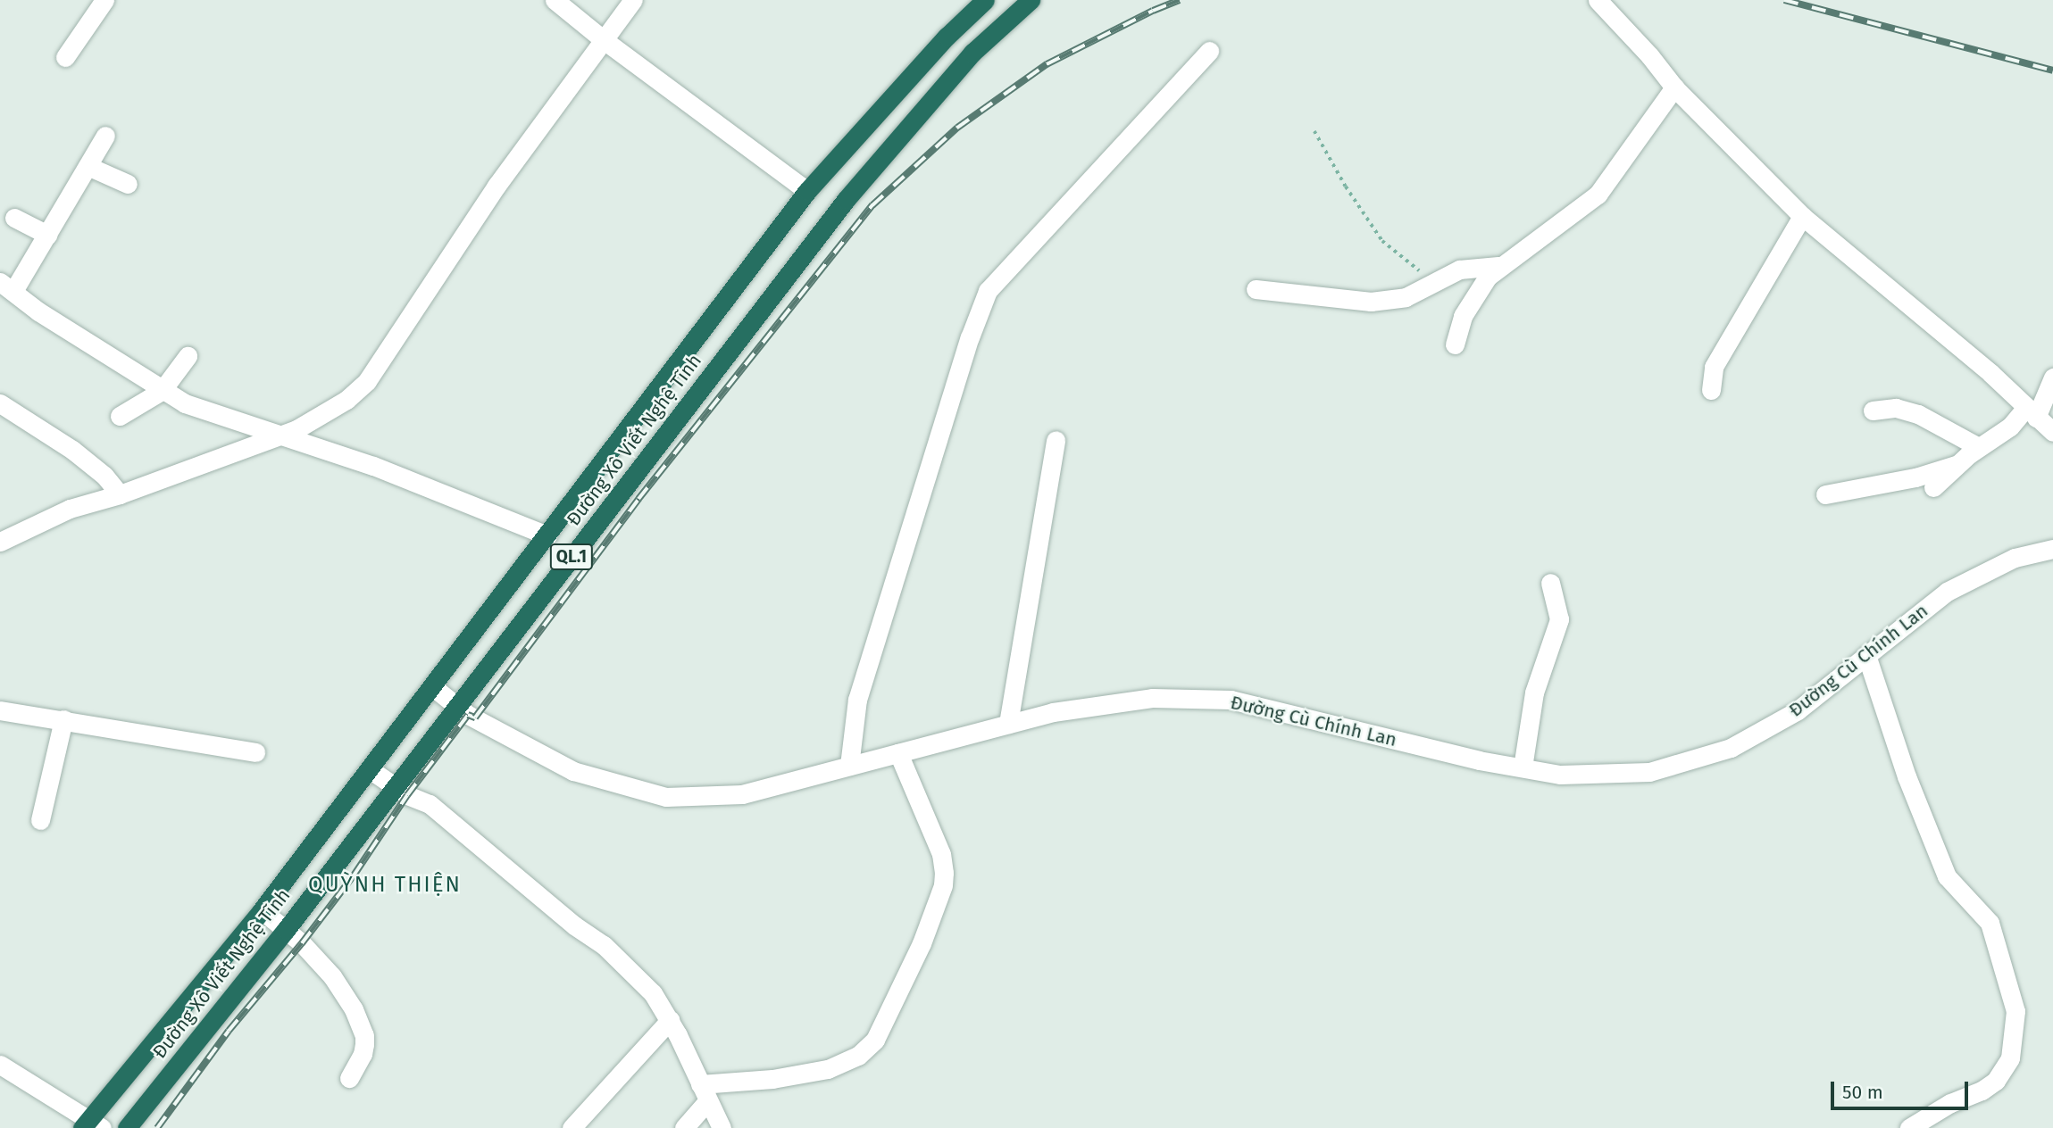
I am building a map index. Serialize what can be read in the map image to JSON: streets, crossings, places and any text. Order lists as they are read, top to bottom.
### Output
{
  "streets": {
    "highway": ["Đường Xô Viết Nghệ Tĩnh", "QL.1"],
    "street": ["Đường Cù Chính Lan"]
  },
  "crossings": [
    ["Đường Xô Viết Nghệ Tĩnh", "Đường Cù Chính Lan"]
  ],
  "districts": ["QUỲNH THIỆN"],
  "scale_bar": "50 m"
}
